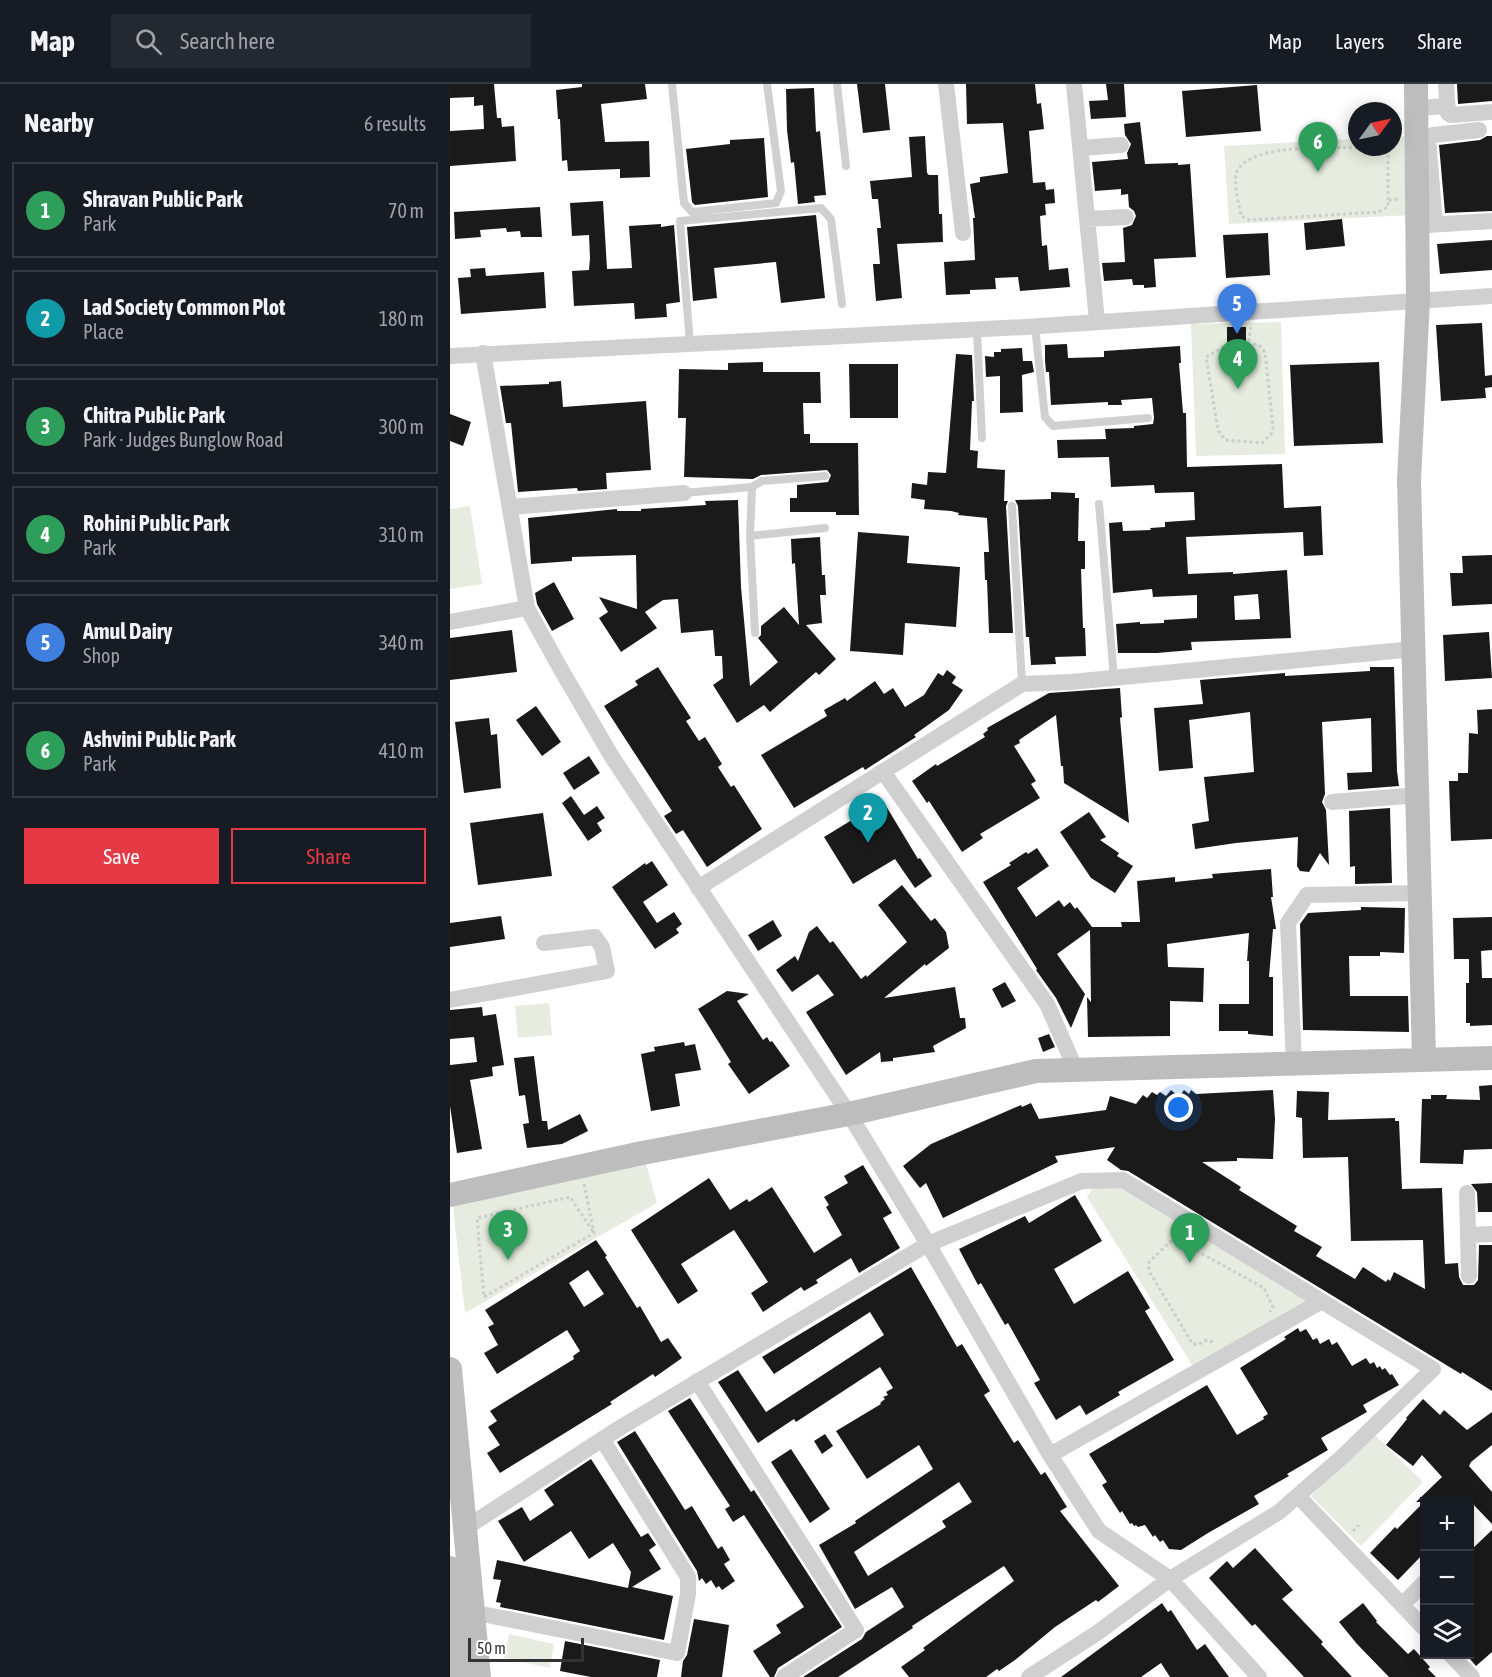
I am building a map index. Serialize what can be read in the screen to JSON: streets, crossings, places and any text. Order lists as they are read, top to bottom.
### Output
{
  "scale_bar": "50 m",
  "north": "top right",
  "page": {
    "header": "Map",
    "search": "Search here",
    "nav": ["Map", "Layers", "Share"],
    "heading": ["Nearby", "6 results"],
    "pins": [
      "6",
      "5",
      "4",
      "2",
      "3",
      "1"
    ],
    "list": [
      {
        "mark": "1",
        "name": "Shravan Public Park",
        "note": "Park",
        "value": "70 m"
      },
      {
        "mark": "2",
        "name": "Lad Society Common Plot",
        "note": "Place",
        "value": "180 m"
      },
      {
        "mark": "3",
        "name": "Chitra Public Park",
        "note": "Park · Judges Bunglow Road",
        "value": "300 m"
      },
      {
        "mark": "4",
        "name": "Rohini Public Park",
        "note": "Park",
        "value": "310 m"
      },
      {
        "mark": "5",
        "name": "Amul Dairy",
        "note": "Shop",
        "value": "340 m"
      },
      {
        "mark": "6",
        "name": "Ashvini Public Park",
        "note": "Park",
        "value": "410 m"
      }
    ],
    "buttons": ["Save", "Share"],
    "map_buttons": ["+", "−"],
    "scale": "50 m"
  }
}
